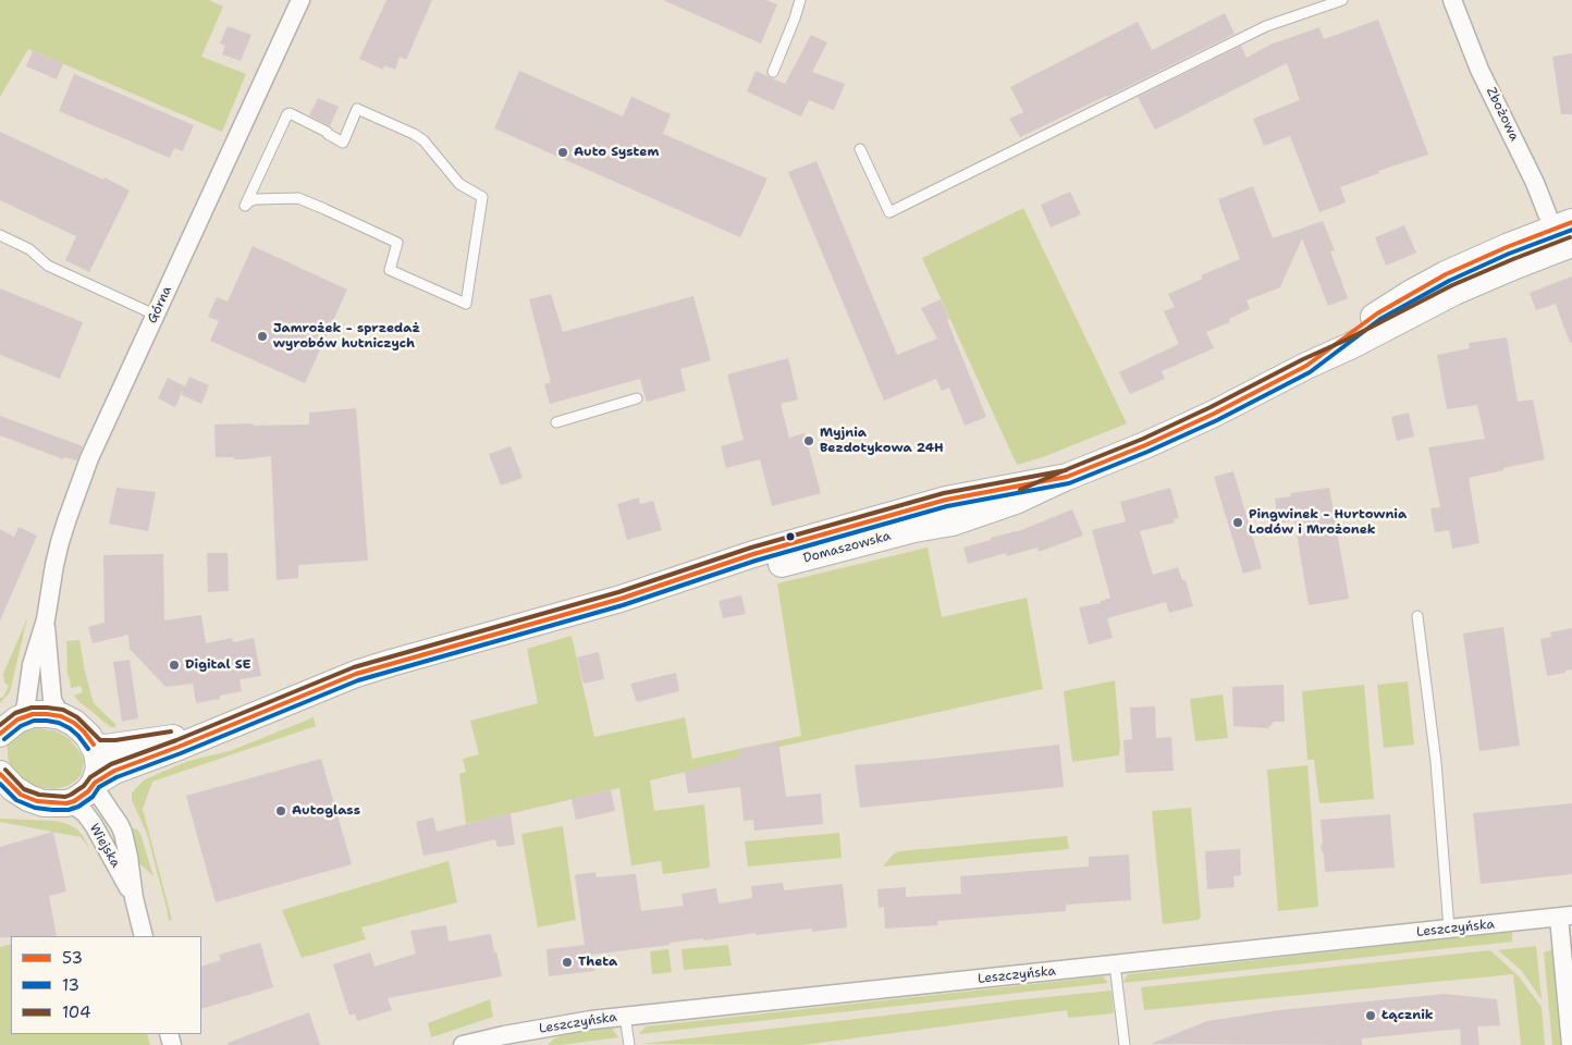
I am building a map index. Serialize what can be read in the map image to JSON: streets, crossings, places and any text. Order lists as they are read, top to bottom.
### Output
{
  "streets": {
    "street": [
      "Zbożowa",
      "Górna",
      "Domaszowska",
      "Wiejska",
      "Leszczyńska"
    ]
  },
  "crossings": [
    ["Zbożowa", "Domaszowska"],
    ["Domaszowska", "Wiejska"]
  ],
  "places": [
    "Auto System",
    "Jamrożek - sprzedaż wyrobów hutniczych",
    "Myjnia Bezdotykowa 24H",
    "Pingwinek - Hurtownia Lodów i Mrożonek",
    "Digital SE",
    "Autoglass",
    "Theta",
    "Łącznik"
  ],
  "lines": ["transit line 53", "transit line 13", "transit line 104"],
  "legend": ["53", "13", "104"]
}
